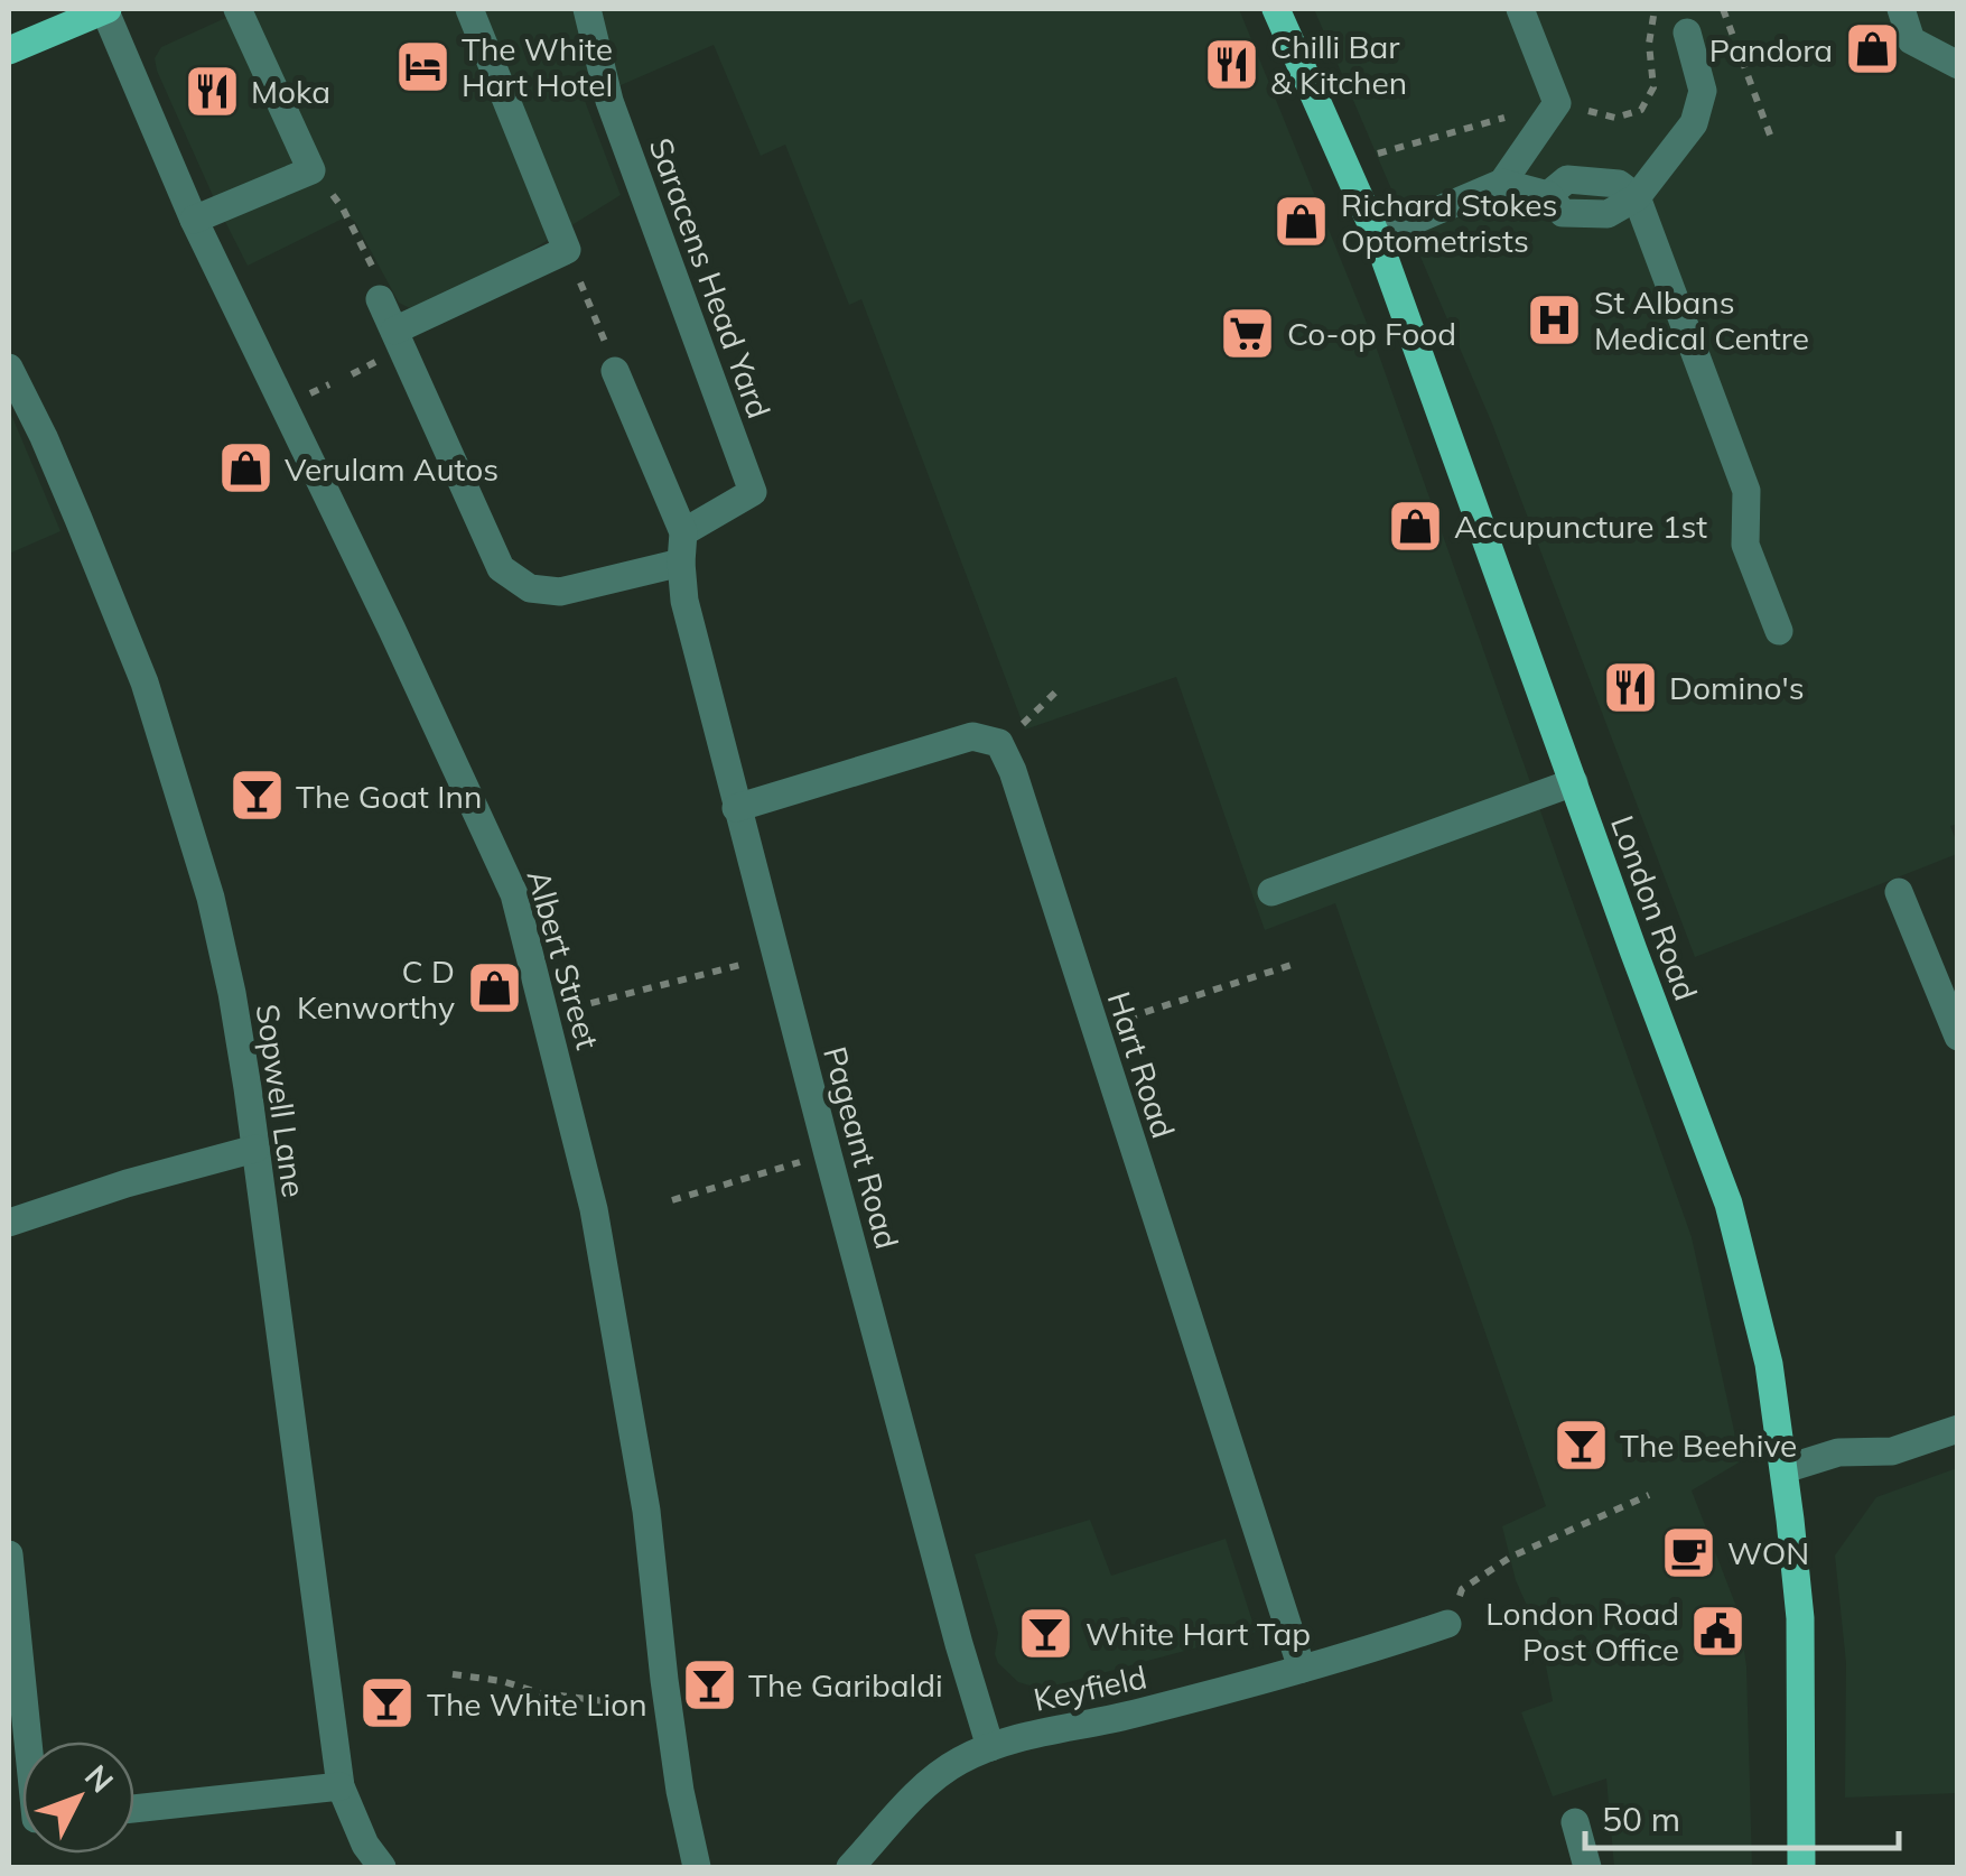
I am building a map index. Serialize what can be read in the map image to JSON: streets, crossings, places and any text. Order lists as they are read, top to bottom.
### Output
{
  "streets": {
    "main road": ["London Road"],
    "street": [
      "Saracens Head Yard",
      "Albert Street",
      "Hart Road",
      "Sopwell Lane",
      "Pageant Road",
      "Keyfield"
    ]
  },
  "crossings": [
    ["Saracens Head Yard", "Pageant Road"],
    ["Hart Road", "Keyfield"],
    ["Pageant Road", "Keyfield"]
  ],
  "places": {
    "shop": [
      "Pandora",
      "Richard Stokes Optometrists",
      "Verulam Autos",
      "Accupuncture 1st",
      "C D Kenworthy"
    ],
    "restaurant": ["Chilli Bar & Kitchen", "Moka", "Domino's"],
    "hotel": ["The White Hart Hotel"],
    "hospital": ["St Albans Medical Centre"],
    "supermarket": ["Co-op Food"],
    "bar": [
      "The Goat Inn",
      "The Beehive",
      "White Hart Tap",
      "The Garibaldi",
      "The White Lion"
    ],
    "cafe": ["WON"],
    "public building": ["London Road Post Office"]
  },
  "scale_bar": "50 m",
  "north": "top right"
}
